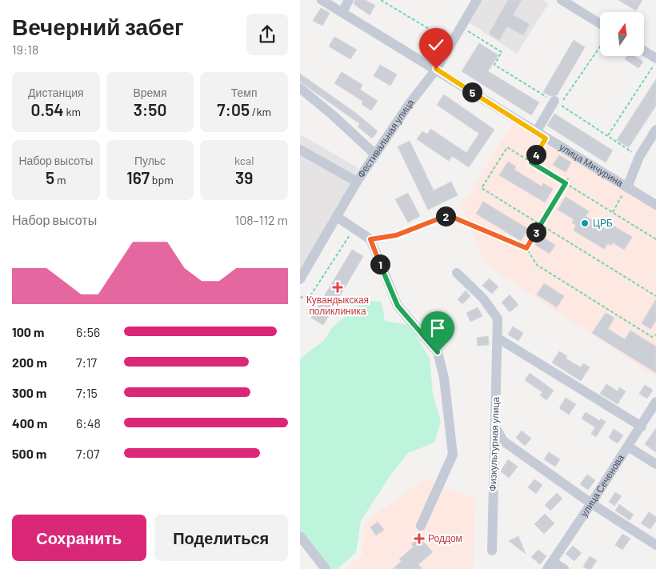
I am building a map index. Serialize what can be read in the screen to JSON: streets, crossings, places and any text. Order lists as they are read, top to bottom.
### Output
{
  "streets": {
    "street": [
      "Фестивальная улица",
      "улица Мичурина",
      "Физкультурная улица",
      "улица Сеченова"
    ]
  },
  "crossings": [
    ["Фестивальная улица", "улица Мичурина"]
  ],
  "places": {
    "other": ["ЦРБ"],
    "health": ["Кувандыкская поликлиника", "Роддом"]
  },
  "north": "top",
  "page": {
    "heading": ["Вечерний забег", "19:18"],
    "stats": [
      ["Дистанция", "0.54 km"],
      ["Время", "3:50"],
      ["Темп", "7:05 /km"],
      ["Набор высоты", "5 m"],
      ["Пульс", "167 bpm"],
      ["kcal", "39"]
    ],
    "pins": [
      "5",
      "4",
      "2",
      "3",
      "1"
    ],
    "chart": ["Набор высоты", "108–112 m"],
    "list": [
      {
        "name": "100 m",
        "note": "6:56"
      },
      {
        "name": "200 m",
        "note": "7:17"
      },
      {
        "name": "300 m",
        "note": "7:15"
      },
      {
        "name": "400 m",
        "note": "6:48"
      },
      {
        "name": "500 m",
        "note": "7:07"
      }
    ],
    "buttons": ["Сохранить", "Поделиться"]
  }
}
